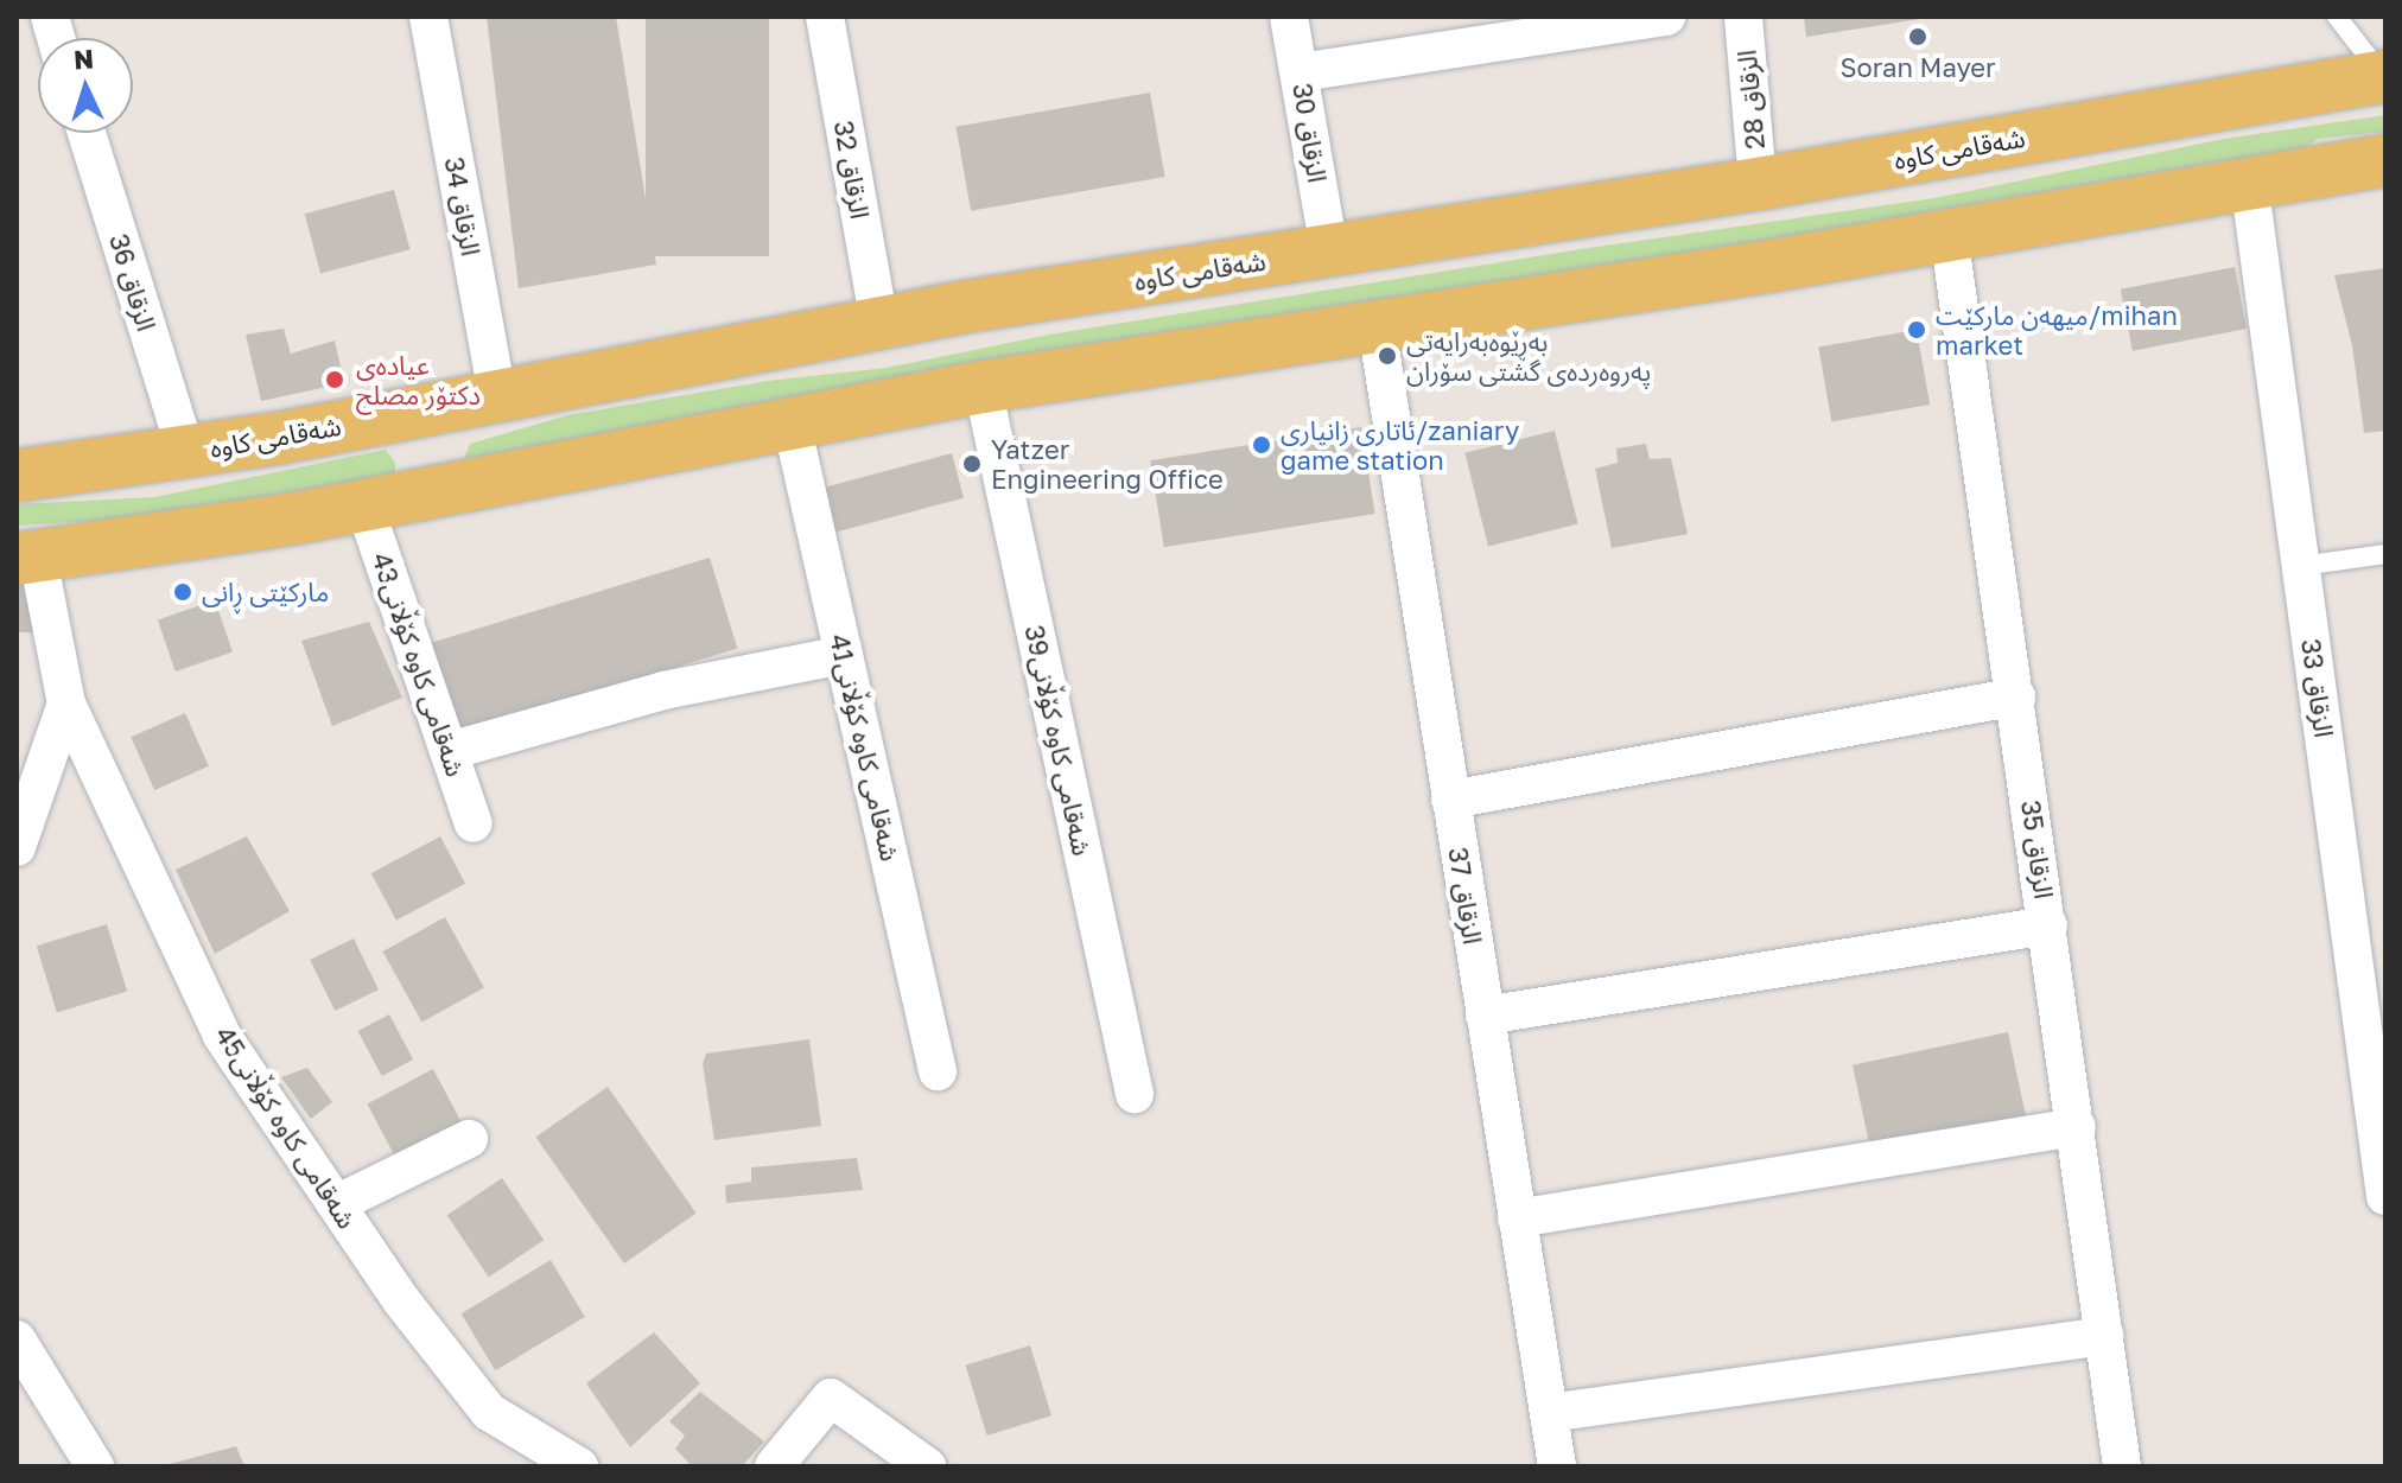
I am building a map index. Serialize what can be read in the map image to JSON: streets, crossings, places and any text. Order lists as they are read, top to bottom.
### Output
{
  "streets": {
    "main road": ["شەقامی کاوە"],
    "street": [
      "الزقاق 28",
      "الزقاق 30",
      "الزقاق 32",
      "الزقاق 34",
      "الزقاق 36",
      "شەقامی کاوە کۆڵانی43",
      "الزقاق 33",
      "شەقامی کاوە کۆڵانی39",
      "شەقامی کاوە کۆڵانی41",
      "الزقاق 35",
      "الزقاق 37",
      "شەقامی کاوە کۆڵانی45"
    ]
  },
  "crossings": [
    ["الزقاق 28", "شەقامی کاوە"],
    ["الزقاق 30", "شەقامی کاوە"],
    ["شەقامی کاوە", "الزقاق 32"],
    ["شەقامی کاوە", "الزقاق 34"],
    ["شەقامی کاوە", "الزقاق 36"]
  ],
  "places": [
    "Soran Mayer",
    "میهەن مارکێت/mihan market",
    "بەڕێوەبەرایەتی پەروەردەی گشتی سۆران",
    "عیادەی دکتۆر مصلح",
    "ئاتاری زانیاری/zaniary game station",
    "Yatzer Engineering Office",
    "مارکێتی ڕانی"
  ],
  "north": "top"
}
